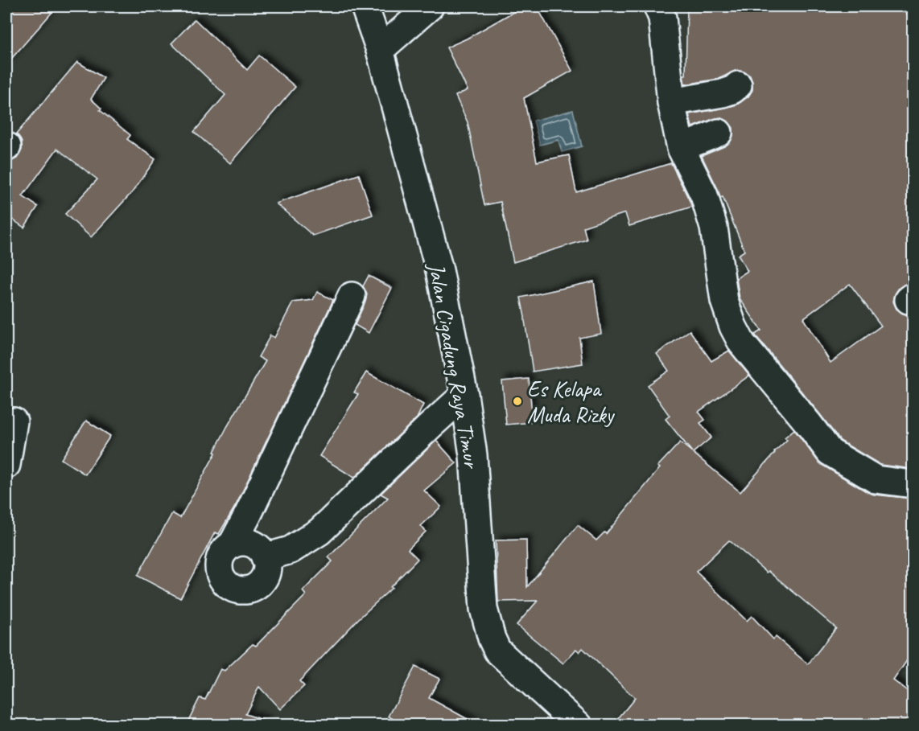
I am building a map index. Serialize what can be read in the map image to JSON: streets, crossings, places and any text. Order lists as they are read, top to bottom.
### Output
{
  "streets": {
    "street": ["Jalan Cigadung Raya Timur"]
  },
  "places": ["Es Kelapa Muda Rizky"]
}
